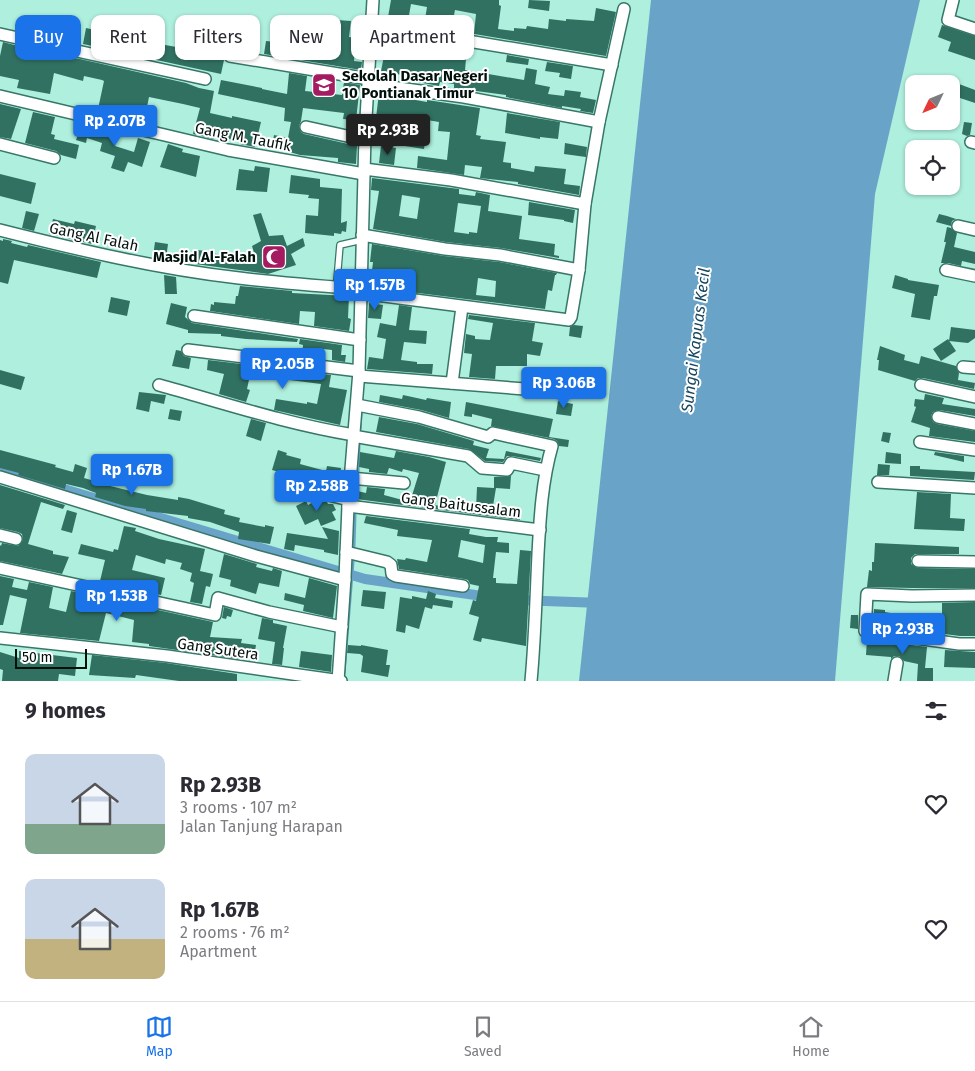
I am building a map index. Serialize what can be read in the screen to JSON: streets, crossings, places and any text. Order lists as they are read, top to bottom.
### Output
{
  "streets": {
    "street": [
      "Gang M. Taufik",
      "Gang Al Falah",
      "Gang Baitussalam",
      "Gang Sutera"
    ]
  },
  "water": ["Sungai Kapuas Kecil"],
  "places": {
    "school or university": ["Sekolah Dasar Negeri 10 Pontianak Timur"],
    "mosque": ["Masjid Al-Falah"]
  },
  "scale_bar": "50 m",
  "north": "bottom left",
  "page": {
    "chip": [
      "Buy",
      "Rent",
      "Filters",
      "New",
      "Apartment"
    ],
    "price": [
      "Rp 2.07B",
      "Rp 2.93B",
      "Rp 1.57B",
      "Rp 2.05B",
      "Rp 3.06B",
      "Rp 1.67B",
      "Rp 2.58B",
      "Rp 1.53B",
      "Rp 2.93B"
    ],
    "scale": "50 m",
    "heading": "9 homes",
    "list": [
      {
        "name": "Rp 2.93B",
        "note": "3 rooms · 107 m² · Jalan Tanjung Harapan"
      },
      {
        "name": "Rp 1.67B",
        "note": "2 rooms · 76 m² · Apartment"
      }
    ],
    "tabs": ["Map", "Saved", "Home"]
  }
}
